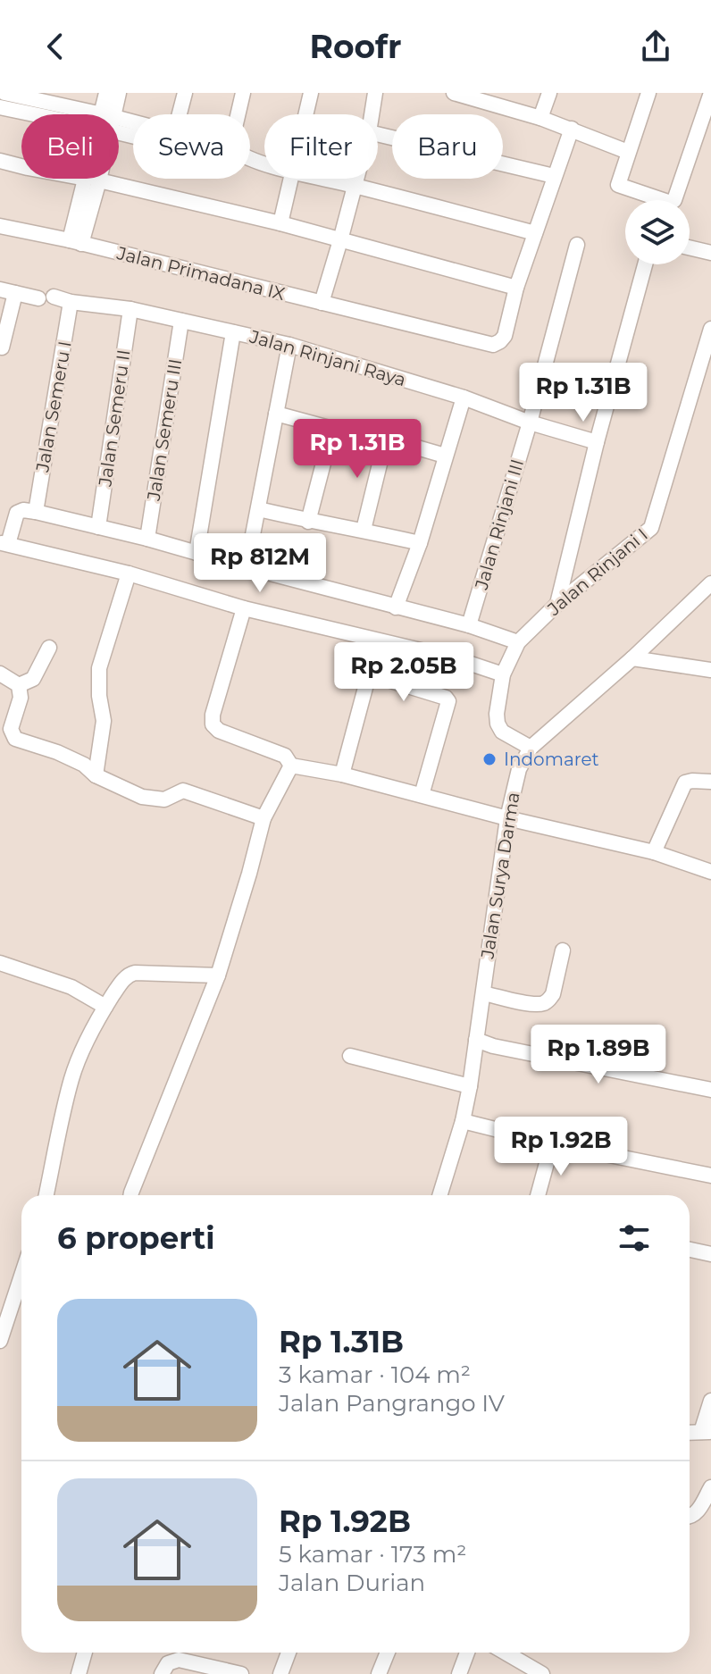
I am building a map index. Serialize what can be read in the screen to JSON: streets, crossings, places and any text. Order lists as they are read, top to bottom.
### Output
{
  "streets": {
    "street": [
      "Jalan Primadana IX",
      "Jalan Rinjani Raya",
      "Jalan Semeru I",
      "Jalan Semeru II",
      "Jalan Semeru III",
      "Jalan Rinjani III",
      "Jalan Rinjani I",
      "Jalan Surya Darma"
    ]
  },
  "crossings": [
    ["Jalan Rinjani Raya", "Jalan Semeru I"],
    ["Jalan Rinjani Raya", "Jalan Semeru II"],
    ["Jalan Rinjani Raya", "Jalan Semeru III"],
    ["Jalan Rinjani Raya", "Jalan Rinjani III"],
    ["Jalan Rinjani I", "Jalan Surya Darma"]
  ],
  "places": ["Indomaret"],
  "page": {
    "header": "Roofr",
    "chip": [
      "Beli",
      "Sewa",
      "Filter",
      "Baru"
    ],
    "price": [
      "Rp 1.31B",
      "Rp 1.31B",
      "Rp 812M",
      "Rp 2.05B",
      "Rp 1.89B",
      "Rp 1.92B"
    ],
    "heading": "6 properti",
    "list": [
      {
        "name": "Rp 1.31B",
        "note": "3 kamar · 104 m² · Jalan Pangrango IV"
      },
      {
        "name": "Rp 1.92B",
        "note": "5 kamar · 173 m² · Jalan Durian"
      }
    ]
  }
}
